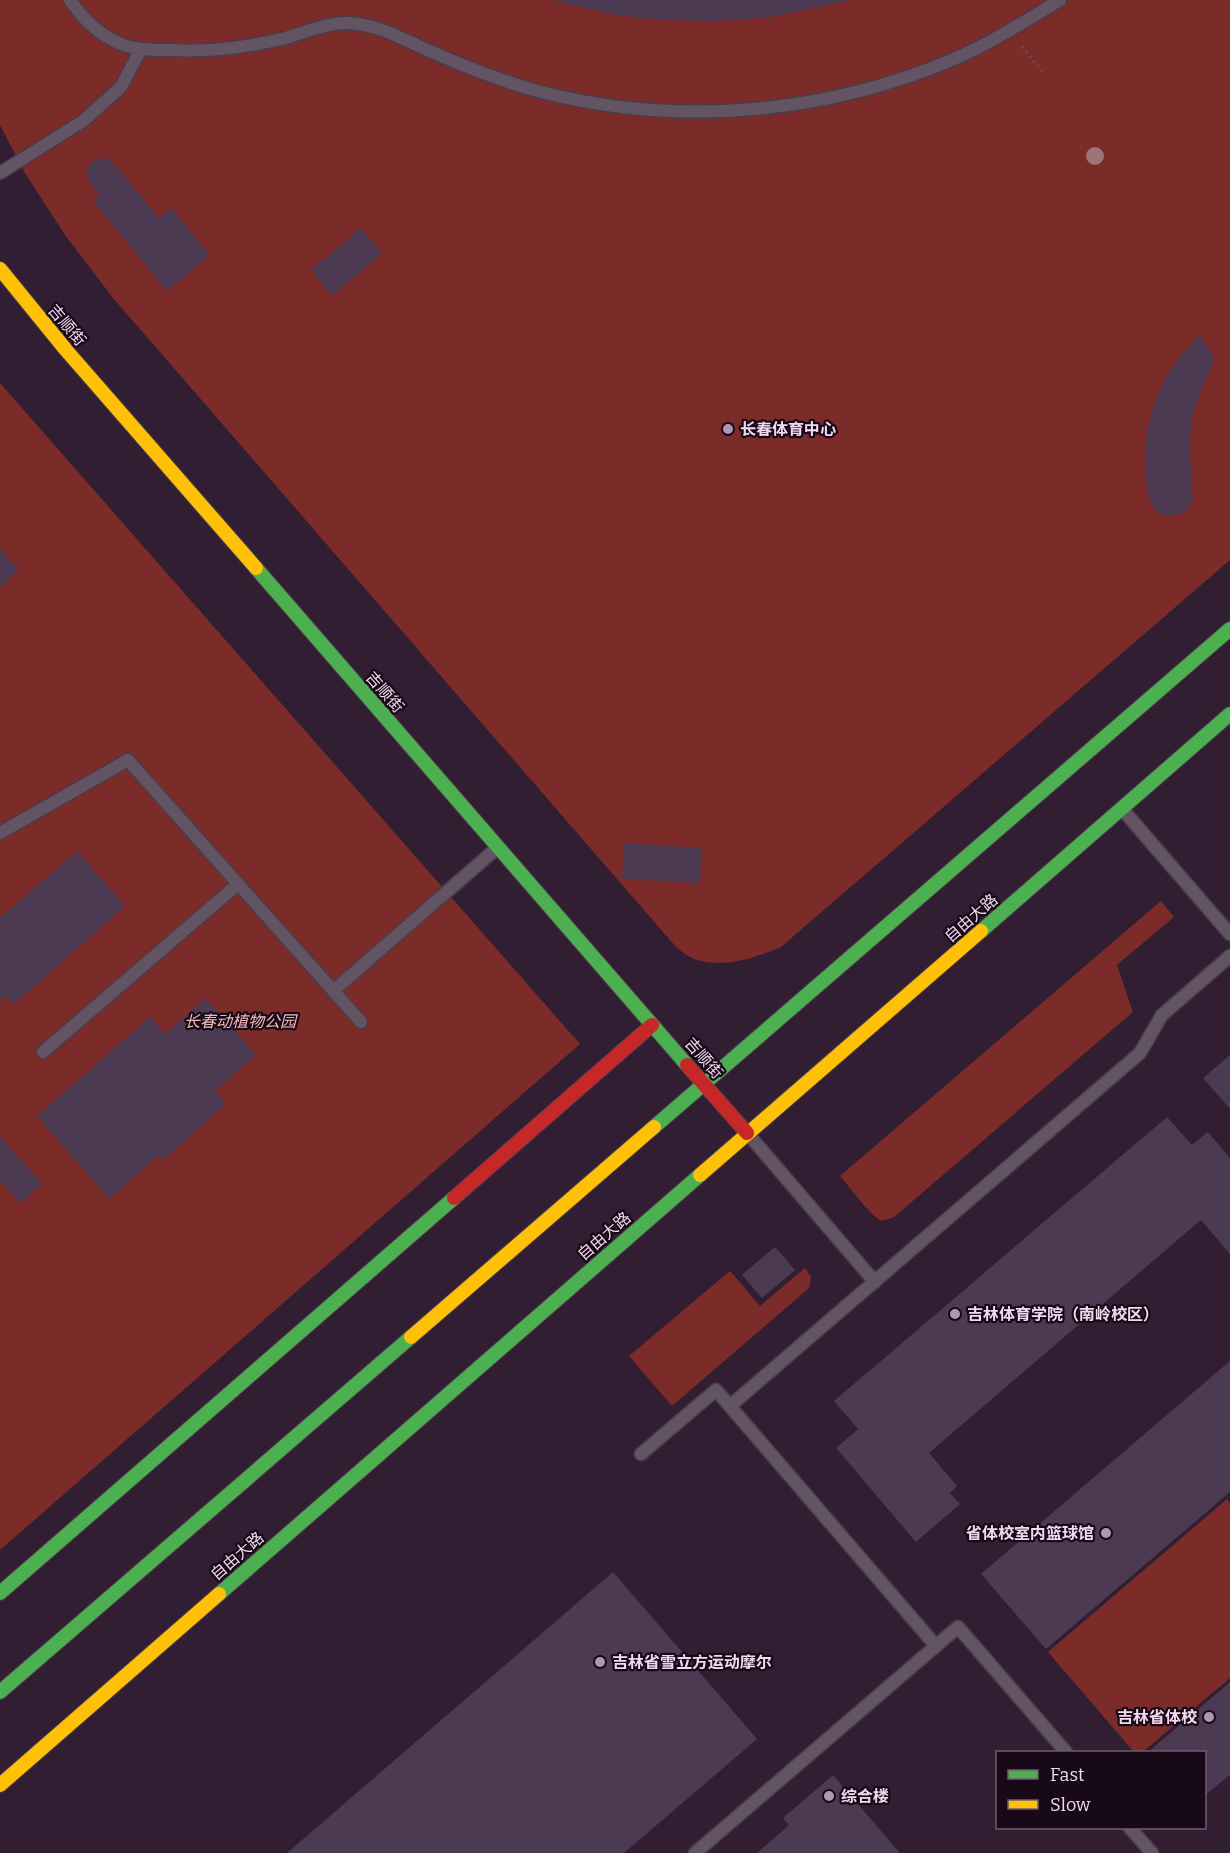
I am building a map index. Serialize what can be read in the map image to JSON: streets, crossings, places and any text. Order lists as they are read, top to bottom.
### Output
{
  "streets": {
    "main road": ["吉顺街", "自由大路"]
  },
  "crossings": [
    ["吉顺街", "自由大路"]
  ],
  "parks": ["长春动植物公园"],
  "places": [
    "长春体育中心",
    "吉林体育学院（南岭校区）",
    "省体校室内篮球馆",
    "吉林省雪立方运动摩尔",
    "吉林省体校",
    "综合楼"
  ],
  "legend": ["Fast", "Slow"]
}
